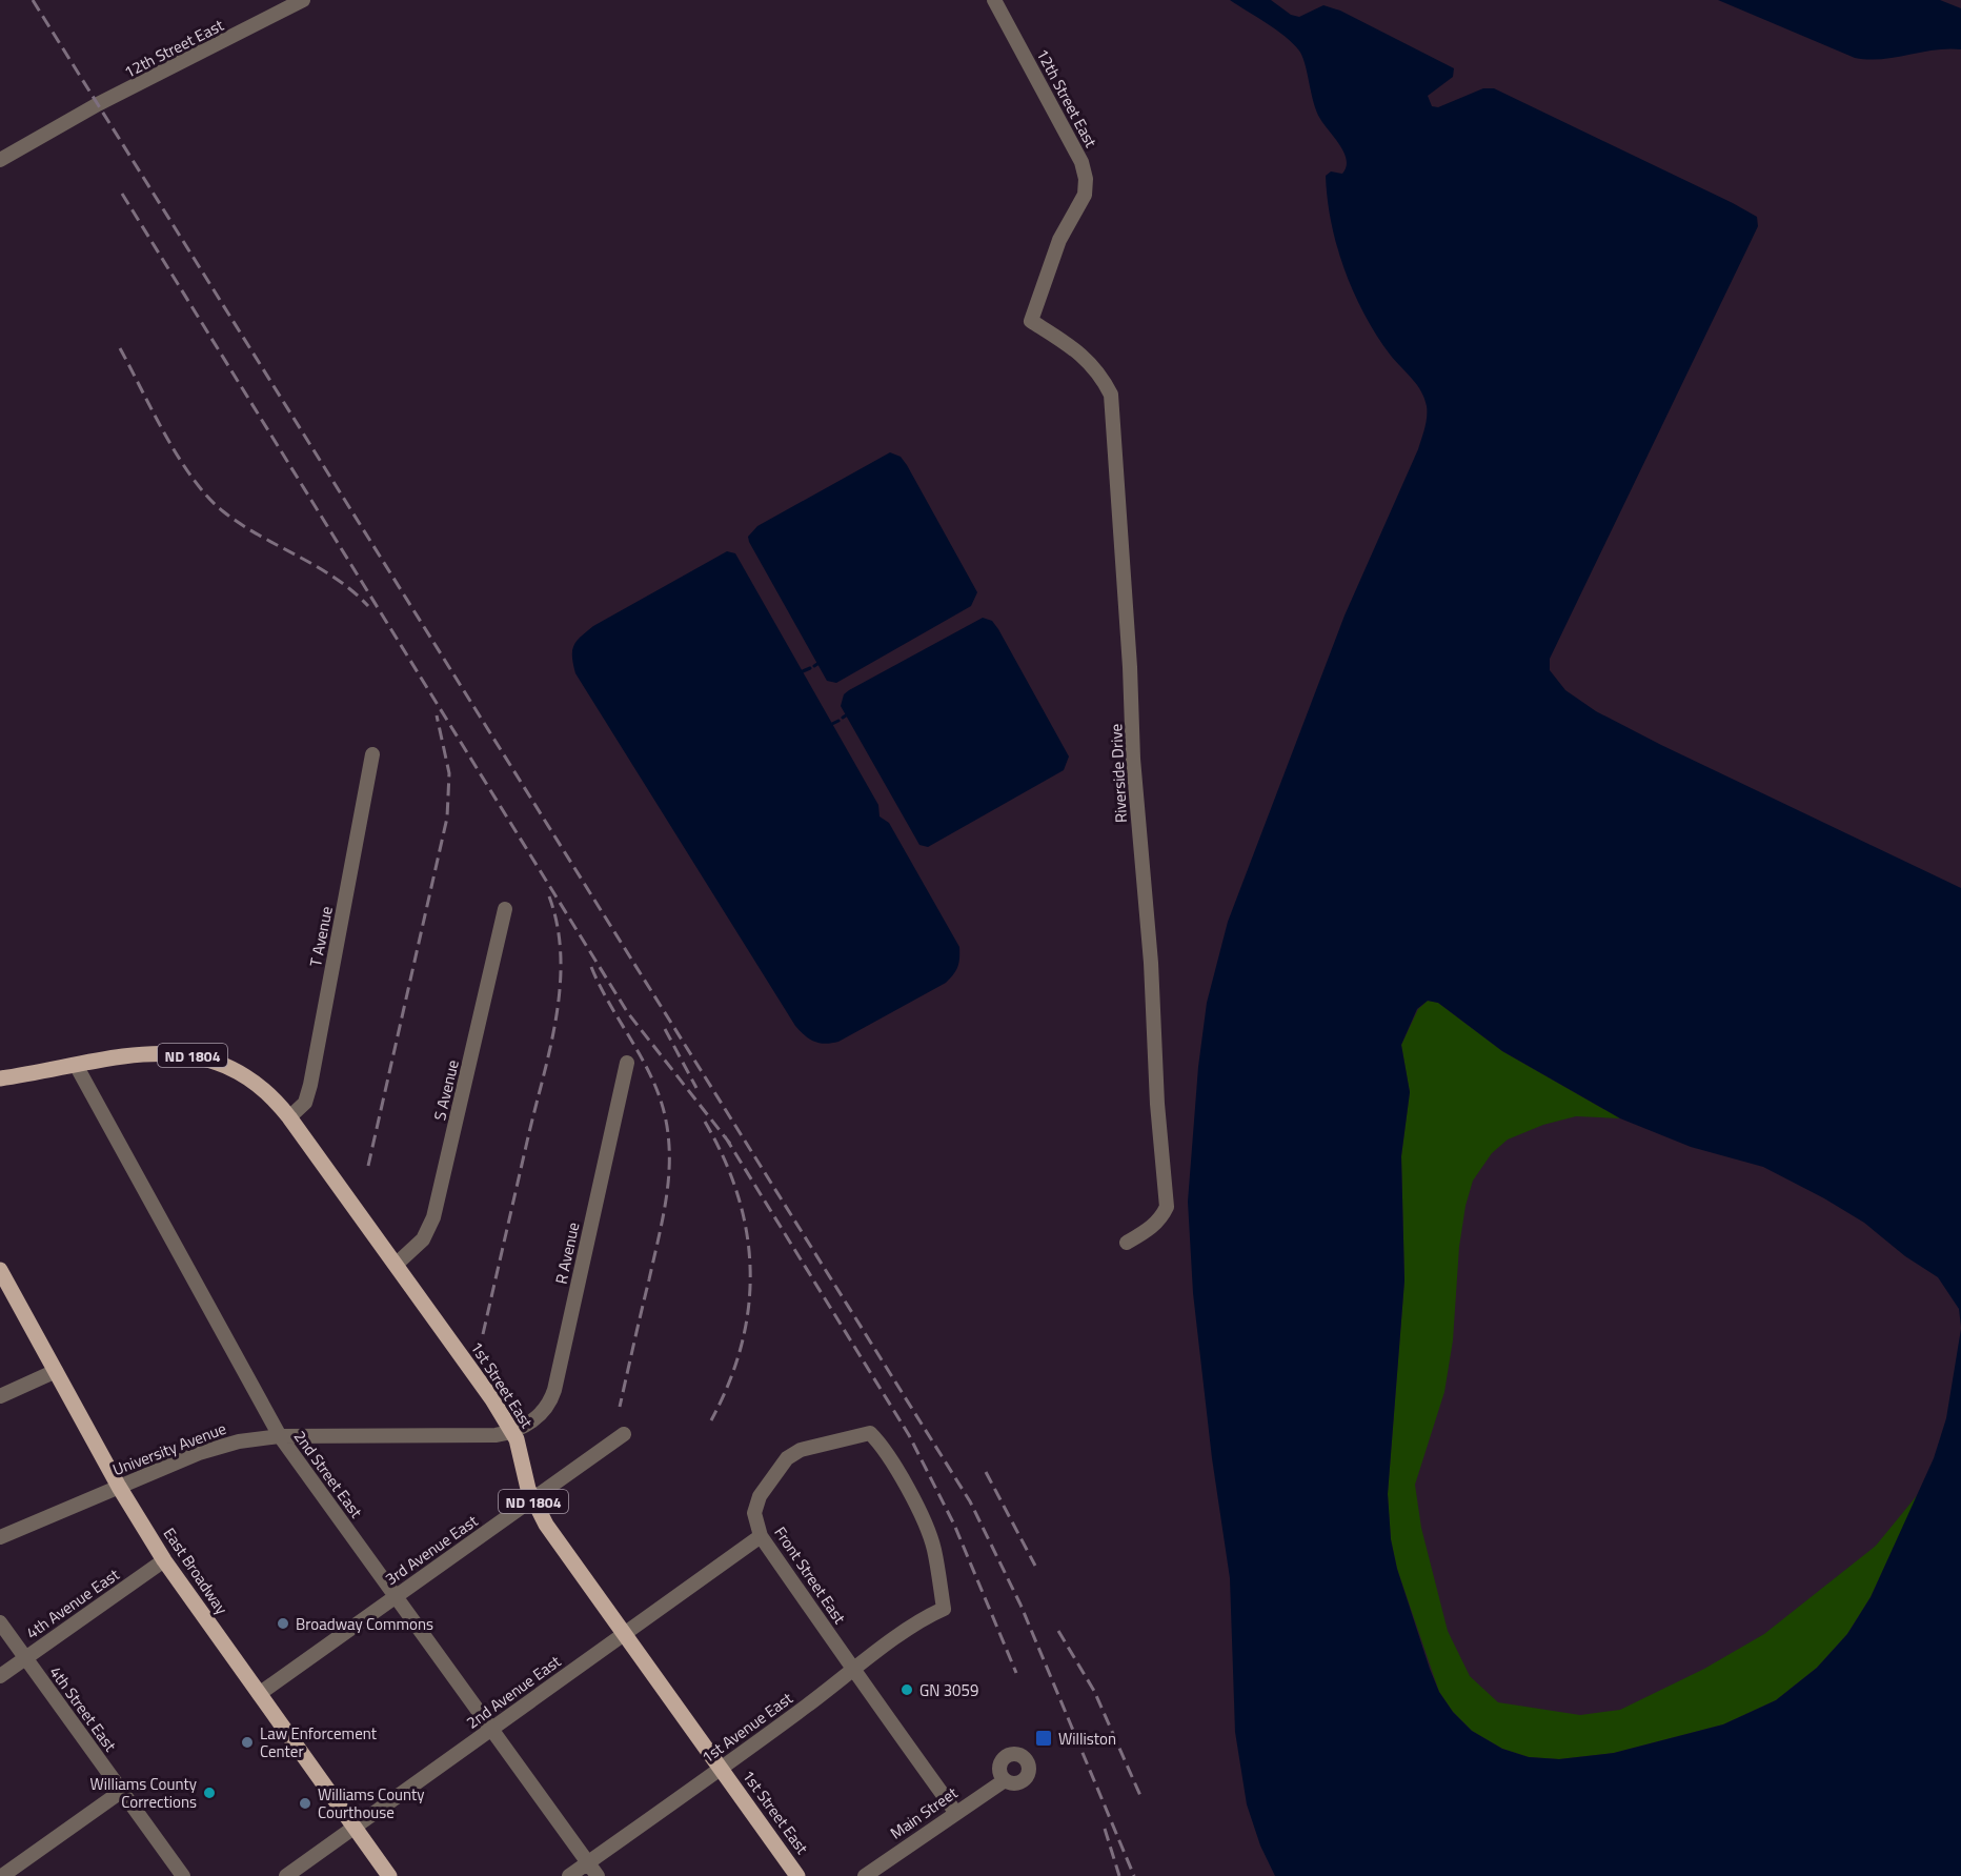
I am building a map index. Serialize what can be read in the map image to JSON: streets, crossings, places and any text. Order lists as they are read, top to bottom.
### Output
{
  "streets": {
    "main road": ["ND 1804", "1st Street East", "East Broadway"],
    "street": [
      "12th Street East",
      "Riverside Drive",
      "T Avenue",
      "S Avenue",
      "R Avenue",
      "University Avenue",
      "2nd Street East",
      "3rd Avenue East",
      "Front Street East",
      "4th Avenue East",
      "2nd Avenue East",
      "4th Street East",
      "1st Avenue East",
      "Main Street"
    ]
  },
  "crossings": [
    ["12th Street East", "Riverside Drive"],
    ["T Avenue", "1st Street East"],
    ["ND 1804", "1st Street East"],
    ["ND 1804", "2nd Street East"],
    ["S Avenue", "1st Street East"],
    ["R Avenue", "1st Street East"],
    ["R Avenue", "University Avenue"],
    ["1st Street East", "University Avenue"],
    ["1st Street East", "2nd Street East"],
    ["1st Street East", "3rd Avenue East"],
    ["1st Street East", "2nd Avenue East"],
    ["1st Street East", "1st Avenue East"],
    ["University Avenue", "2nd Street East"],
    ["University Avenue", "East Broadway"],
    ["2nd Street East", "3rd Avenue East"],
    ["2nd Street East", "2nd Avenue East"],
    ["2nd Street East", "1st Avenue East"],
    ["3rd Avenue East", "East Broadway"],
    ["East Broadway", "4th Avenue East"],
    ["East Broadway", "2nd Avenue East"],
    ["Front Street East", "2nd Avenue East"],
    ["Front Street East", "1st Avenue East"],
    ["Front Street East", "Main Street"],
    ["4th Avenue East", "4th Street East"]
  ],
  "places": {
    "other": [
      "Broadway Commons",
      "GN 3059",
      "Law Enforcement Center",
      "Williams County Corrections",
      "Williams County Courthouse"
    ],
    "transit": ["Williston"]
  }
}
